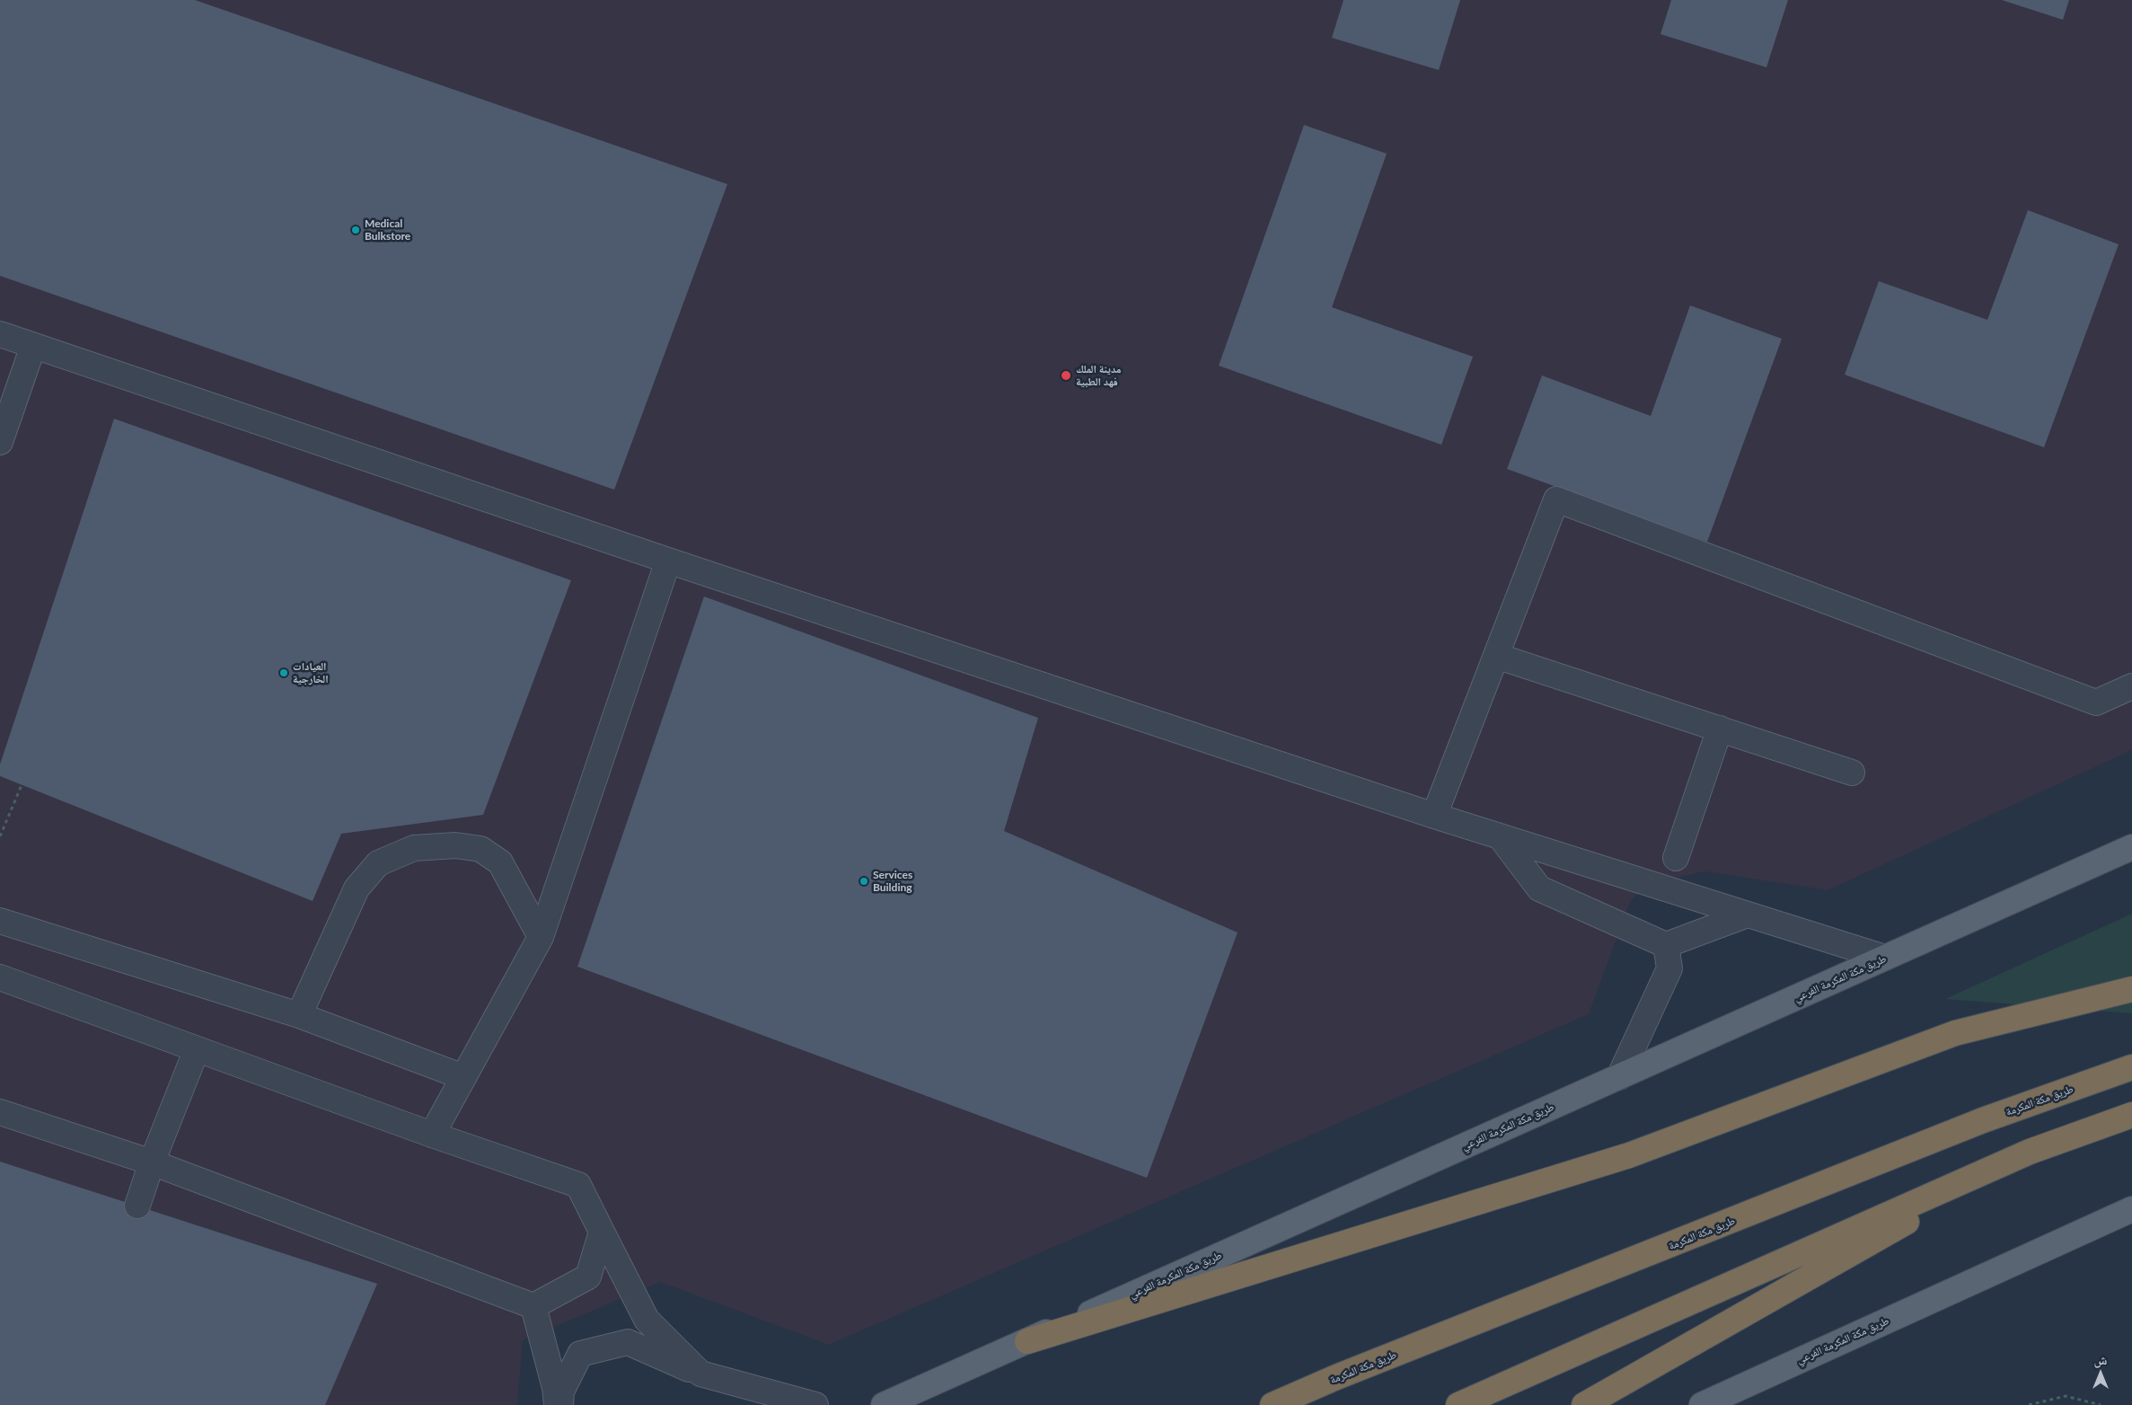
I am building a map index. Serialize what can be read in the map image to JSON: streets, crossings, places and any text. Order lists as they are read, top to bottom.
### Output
{
  "streets": {
    "highway": ["طريق مكة المكرمة"],
    "main road": ["طريق مكة المكرمة الفرعي"]
  },
  "places": [
    "Medical Bulkstore",
    "مدينة الملك فهد الطبية",
    "العيادات الخارجية",
    "Services Building"
  ],
  "north": "top"
}
